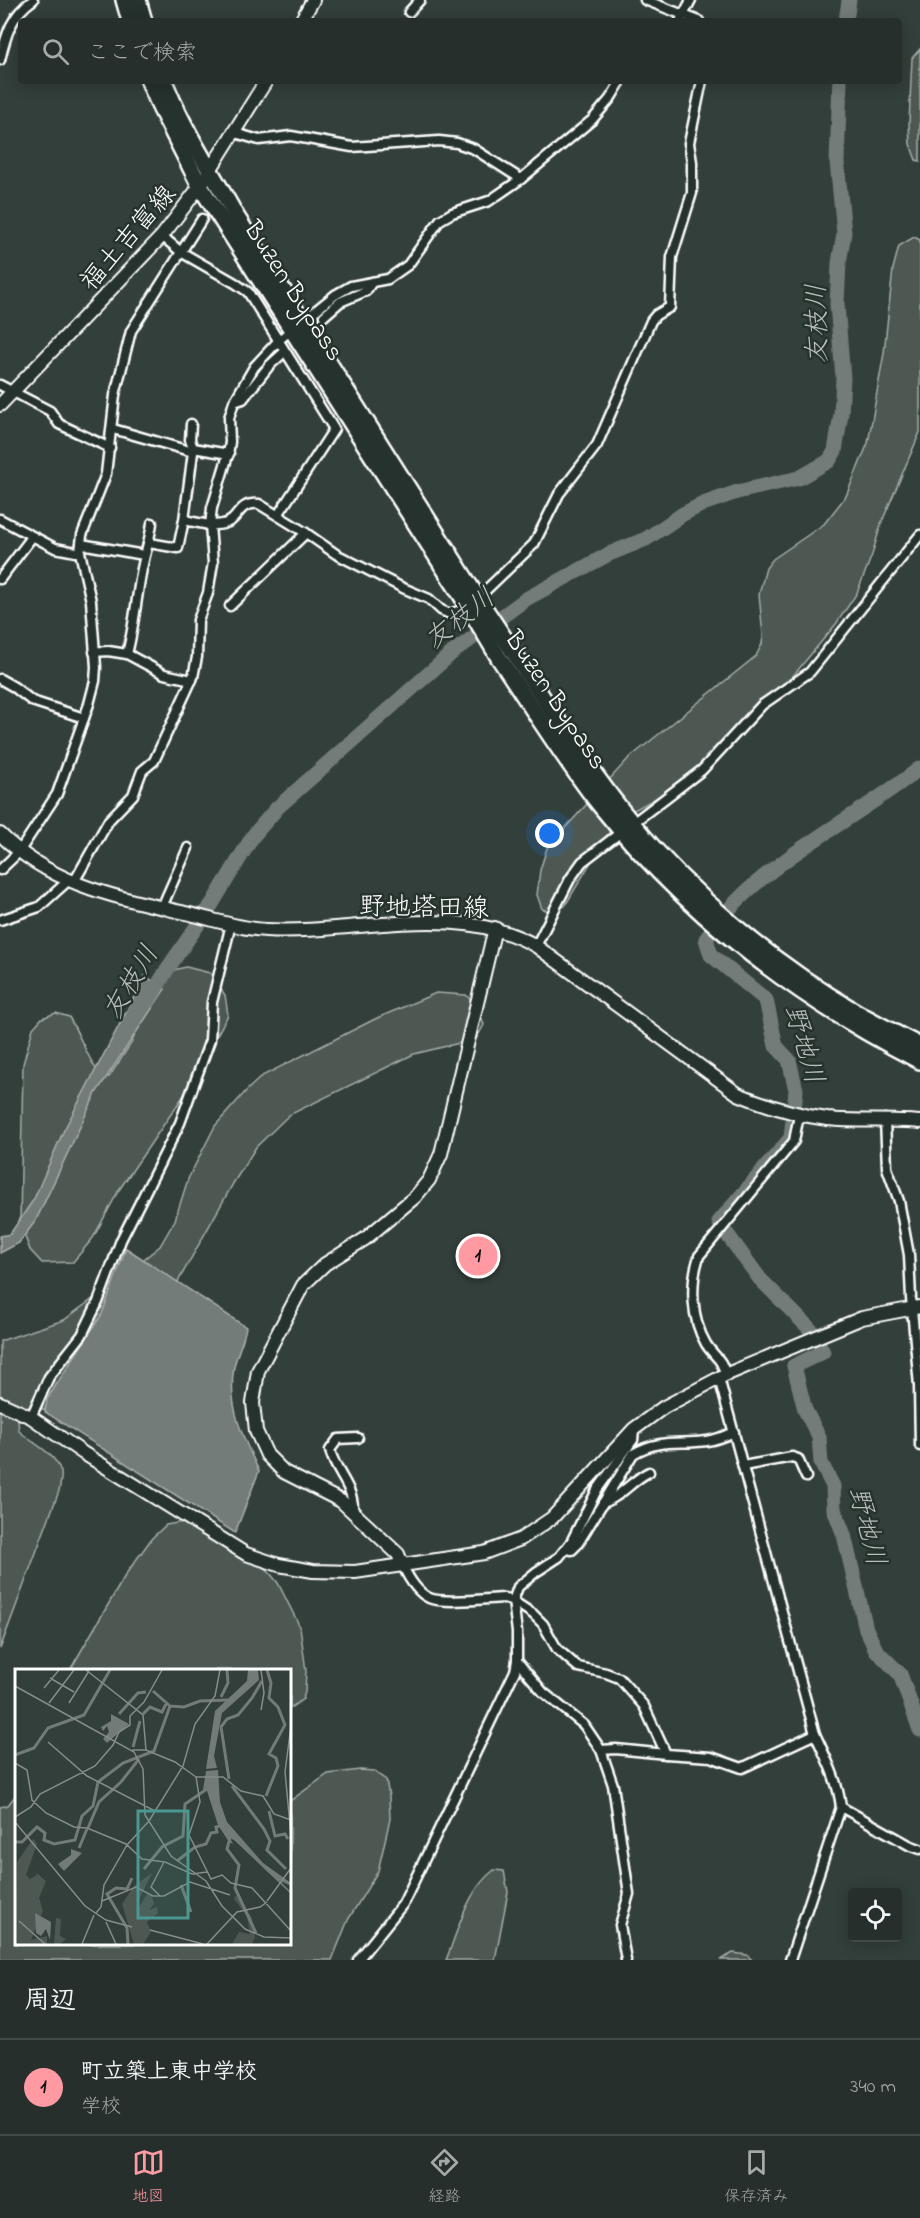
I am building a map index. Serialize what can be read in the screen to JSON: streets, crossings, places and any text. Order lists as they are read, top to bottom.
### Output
{
  "streets": {
    "highway": ["Buzen Bypass"],
    "street": ["福土吉富線", "野地塔田線"]
  },
  "crossings": [
    ["福土吉富線", "Buzen Bypass"]
  ],
  "water": ["友枝川", "野地川"],
  "page": {
    "search": "ここで検索",
    "pins": "1",
    "heading": "周辺",
    "list": [
      {
        "mark": "1",
        "name": "町立築上東中学校",
        "note": "学校",
        "value": "340 m"
      }
    ],
    "nav": ["地図", "経路", "保存済み"]
  }
}
